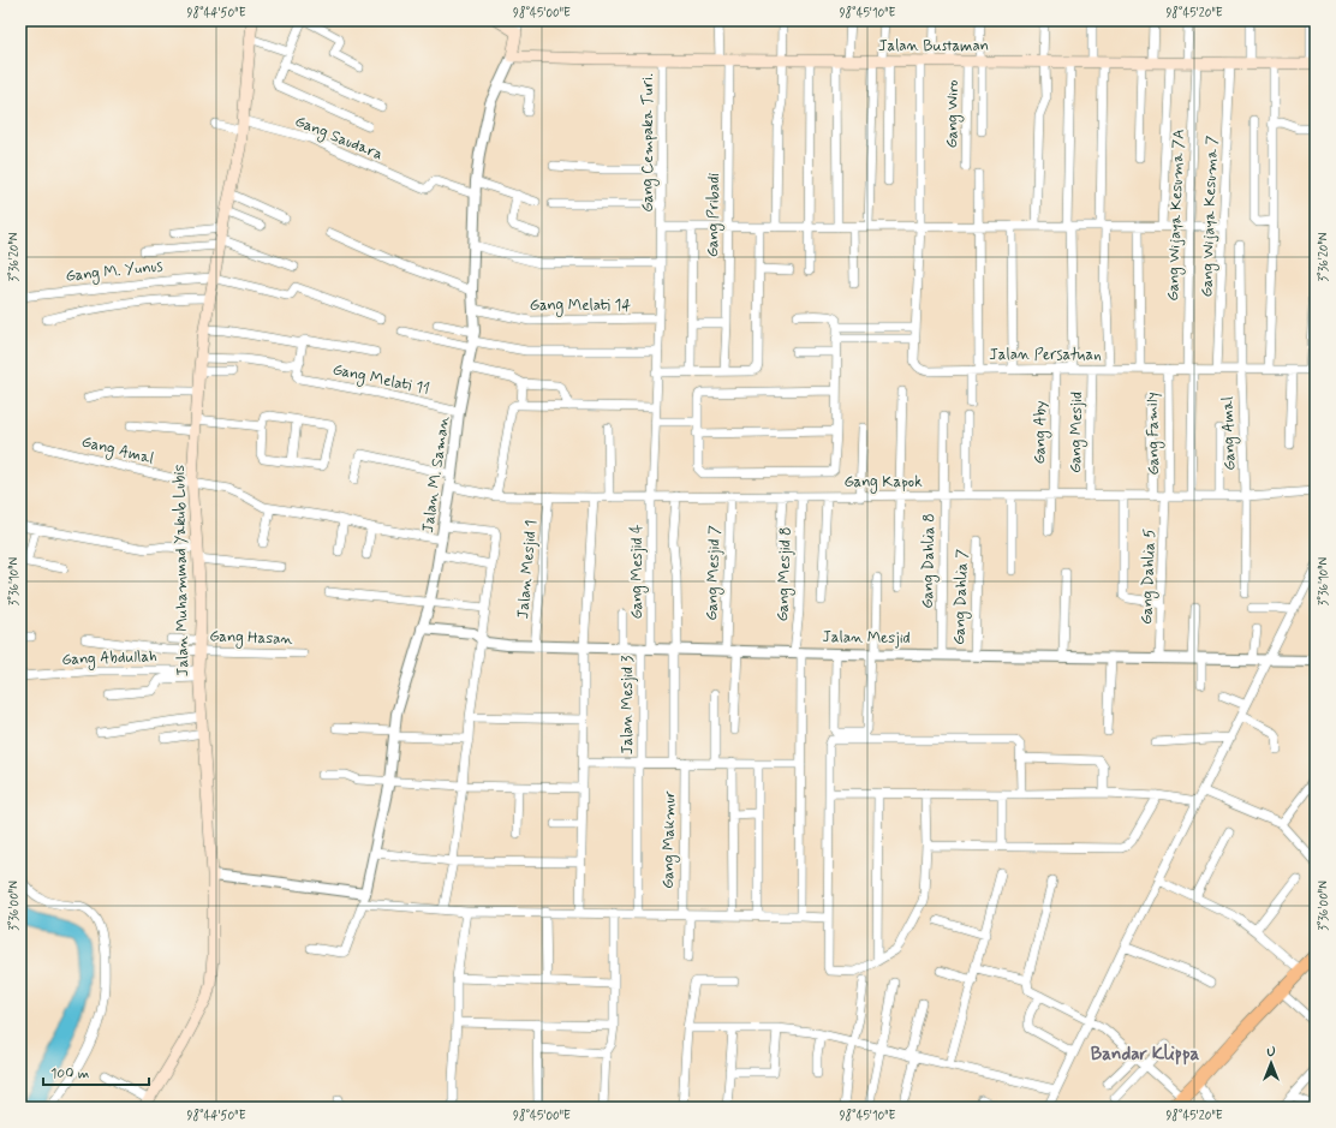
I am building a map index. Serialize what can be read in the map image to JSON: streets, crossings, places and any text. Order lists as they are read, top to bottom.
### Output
{
  "streets": {
    "main road": ["Jalan Bustaman", "Jalan Muhammad Yakub Lubis"],
    "street": [
      "Gang Wiro",
      "Gang Saudara",
      "Gang Cempaka Turi.",
      "Gang Pribadi",
      "Gang Wijaya Kesuma 7A",
      "Gang Wijaya Kesuma 7",
      "Gang M. Yunus",
      "Gang Melati 14",
      "Jalan Persatuan",
      "Gang Melati 11",
      "Gang Aby",
      "Gang Mesjid",
      "Gang Family",
      "Gang Amal",
      "Jalan M. Saman",
      "Gang Kapok",
      "Gang Dahlia 8",
      "Jalan Mesjid 1",
      "Gang Mesjid 4",
      "Gang Mesjid 7",
      "Gang Mesjid 8",
      "Gang Dahlia 5",
      "Gang Dahlia 7",
      "Gang Hasan",
      "Jalan Mesjid",
      "Gang Abdullah",
      "Jalan Mesjid 3",
      "Gang Makmur"
    ]
  },
  "crossings": [
    ["Jalan Bustaman", "Gang Wiro"],
    ["Jalan Bustaman", "Gang Cempaka Turi."],
    ["Jalan Bustaman", "Gang Pribadi"],
    ["Jalan Bustaman", "Gang Wijaya Kesuma 7A"],
    ["Jalan Bustaman", "Gang Wijaya Kesuma 7"],
    ["Jalan Bustaman", "Jalan Persatuan"],
    ["Jalan Bustaman", "Jalan M. Saman"],
    ["Gang Saudara", "Jalan M. Saman"],
    ["Gang Saudara", "Jalan Muhammad Yakub Lubis"],
    ["Gang Cempaka Turi.", "Gang Melati 14"],
    ["Gang Cempaka Turi.", "Gang Mesjid 4"],
    ["Gang Wijaya Kesuma 7A", "Jalan Persatuan"],
    ["Gang Wijaya Kesuma 7A", "Gang Kapok"],
    ["Gang Wijaya Kesuma 7", "Jalan Persatuan"],
    ["Gang M. Yunus", "Jalan Muhammad Yakub Lubis"],
    ["Gang Melati 14", "Jalan M. Saman"],
    ["Jalan Persatuan", "Gang Aby"],
    ["Jalan Persatuan", "Gang Mesjid"],
    ["Jalan Persatuan", "Gang Family"],
    ["Jalan Persatuan", "Gang Amal"],
    ["Gang Melati 11", "Jalan M. Saman"],
    ["Gang Aby", "Gang Kapok"],
    ["Gang Mesjid", "Gang Kapok"],
    ["Gang Family", "Gang Kapok"],
    ["Gang Family", "Gang Dahlia 5"],
    ["Gang Amal", "Jalan M. Saman"],
    ["Gang Amal", "Gang Kapok"],
    ["Gang Amal", "Jalan Muhammad Yakub Lubis"],
    ["Jalan M. Saman", "Gang Kapok"],
    ["Jalan M. Saman", "Jalan Mesjid"],
    ["Gang Kapok", "Gang Dahlia 8"],
    ["Gang Kapok", "Jalan Mesjid 1"],
    ["Gang Kapok", "Gang Mesjid 4"],
    ["Gang Kapok", "Gang Mesjid 7"],
    ["Gang Kapok", "Gang Mesjid 8"],
    ["Gang Kapok", "Gang Dahlia 5"],
    ["Gang Dahlia 8", "Jalan Mesjid"],
    ["Jalan Mesjid 1", "Jalan Mesjid"],
    ["Jalan Muhammad Yakub Lubis", "Gang Hasan"],
    ["Jalan Muhammad Yakub Lubis", "Gang Abdullah"],
    ["Gang Mesjid 4", "Jalan Mesjid"],
    ["Gang Mesjid 4", "Jalan Mesjid 3"],
    ["Gang Mesjid 7", "Jalan Mesjid"],
    ["Gang Mesjid 8", "Jalan Mesjid"],
    ["Gang Dahlia 5", "Jalan Mesjid"],
    ["Gang Dahlia 7", "Jalan Mesjid"],
    ["Jalan Mesjid", "Jalan Mesjid 3"]
  ],
  "districts": ["Bandar Klippa"],
  "scale_bar": "100 m",
  "north": "top",
  "coordinates": [
    "98°44'50\"E",
    "98°45'00\"E",
    "98°45'10\"E",
    "98°45'20\"E",
    "3°36'20\"N",
    "3°36'10\"N",
    "3°36'00\"N"
  ]
}
